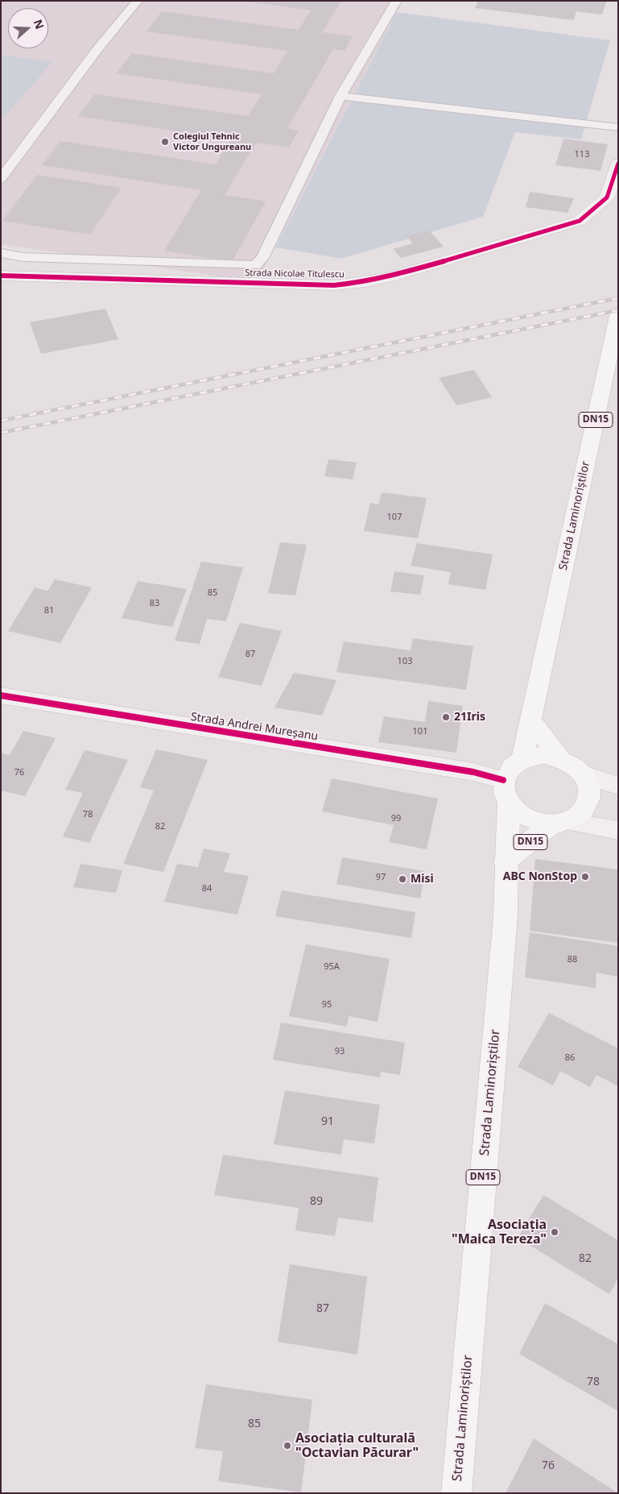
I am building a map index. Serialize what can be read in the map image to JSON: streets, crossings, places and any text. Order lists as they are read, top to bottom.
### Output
{
  "streets": {
    "main road": ["DN15", "Strada Laminoriștilor"],
    "street": ["Strada Nicolae Titulescu", "Strada Andrei Mureșanu"]
  },
  "crossings": [
    ["DN15", "Strada Laminoriștilor"],
    ["DN15", "Strada Andrei Mureșanu"],
    ["Strada Laminoriștilor", "Strada Andrei Mureșanu"]
  ],
  "places": [
    "Colegiul Tehnic Victor Ungureanu",
    "21Iris",
    "ABC NonStop",
    "Misi",
    "Asociația \"Maica Tereza\"",
    "Asociația culturală \"Octavian Păcurar\""
  ],
  "house_numbers": [
    "113",
    "107",
    "85",
    "83",
    "81",
    "87",
    "103",
    "101",
    "76",
    "78",
    "99",
    "82",
    "97",
    "84",
    "88",
    "95A",
    "95",
    "93",
    "86",
    "91",
    "89",
    "82",
    "87",
    "78",
    "85",
    "76"
  ],
  "north": "right"
}
